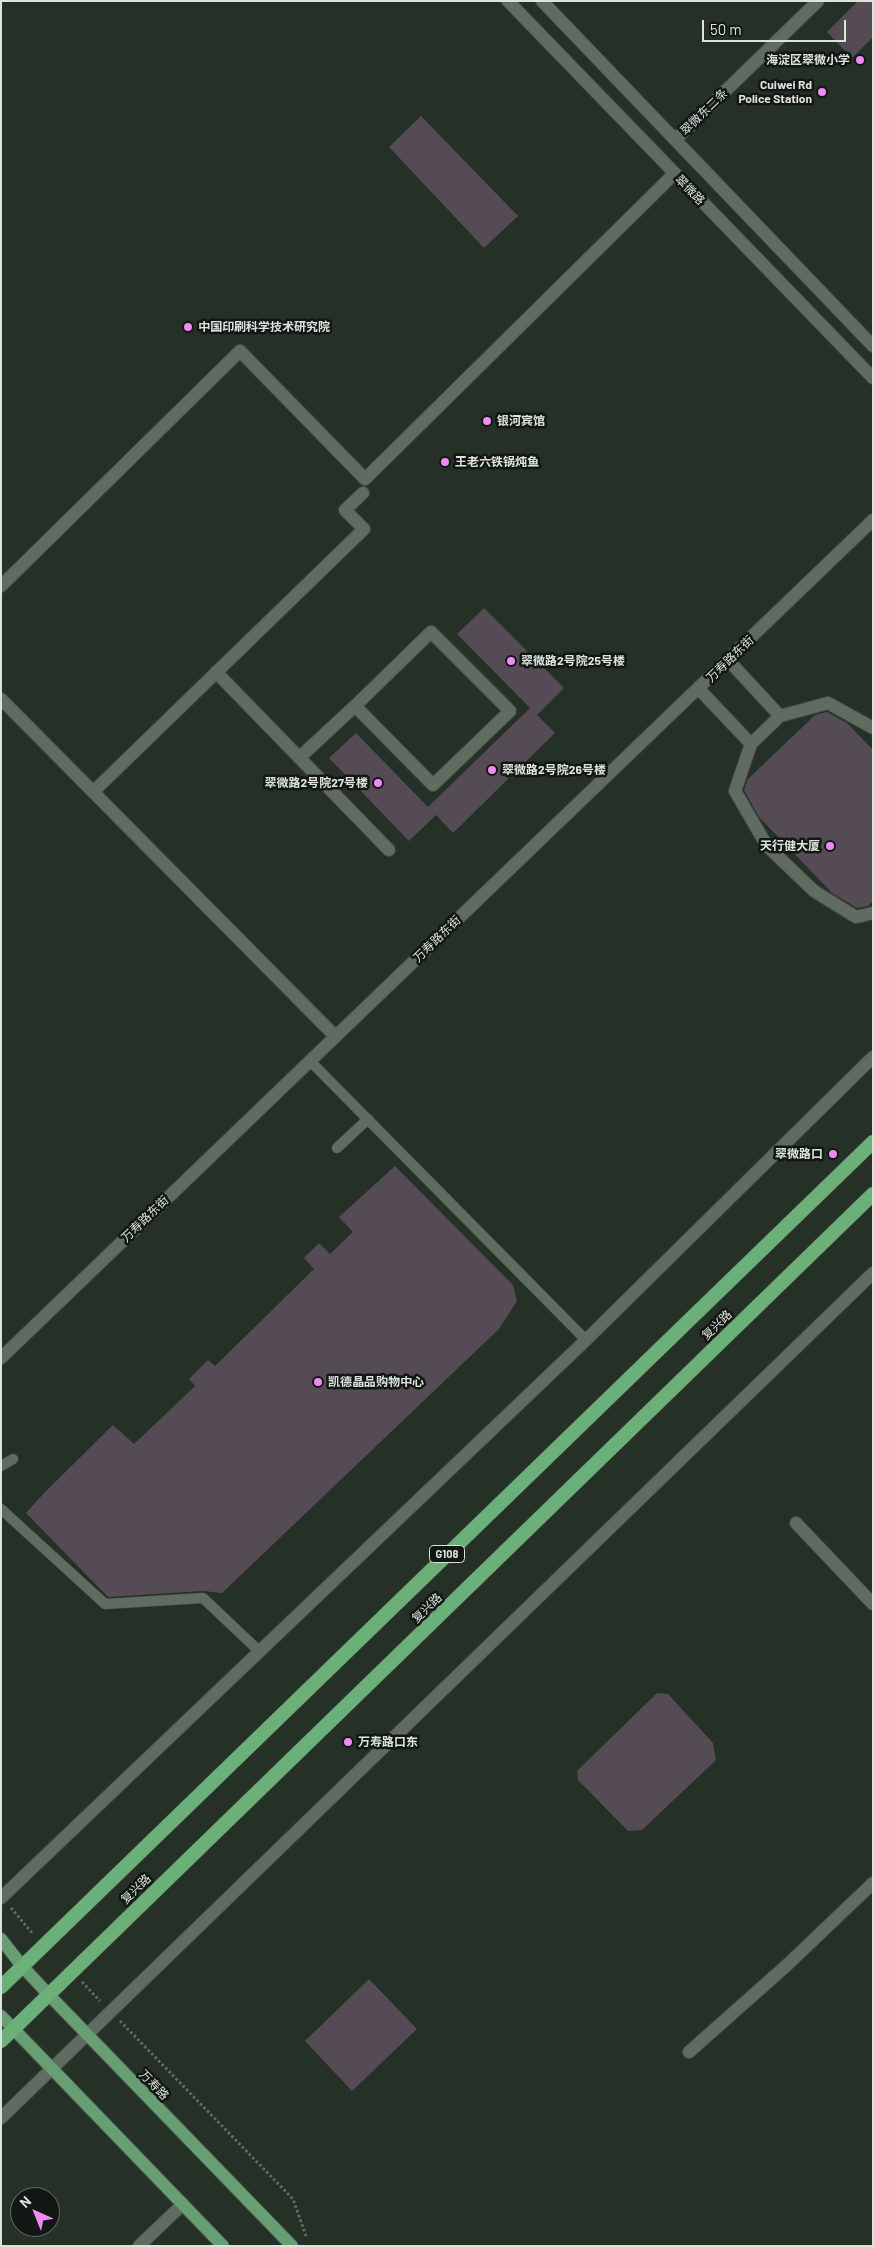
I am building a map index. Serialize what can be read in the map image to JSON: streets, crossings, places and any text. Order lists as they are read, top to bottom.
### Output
{
  "streets": {
    "highway": ["复兴路", "G108"],
    "main road": ["万寿路"],
    "street": ["翠微东二条", "翠微路", "万寿路东街"]
  },
  "crossings": [
    ["翠微东二条", "翠微路"],
    ["复兴路", "万寿路"]
  ],
  "places": [
    "海淀区翠微小学",
    "Cuiwei Rd Police Station",
    "中国印刷科学技术研究院",
    "银河宾馆",
    "王老六铁锅炖鱼",
    "翠微路2号院25号楼",
    "翠微路2号院26号楼",
    "翠微路2号院27号楼",
    "天行健大厦",
    "翠微路口",
    "凯德晶品购物中心",
    "万寿路口东"
  ],
  "scale_bar": "50 m",
  "north": "top left"
}
